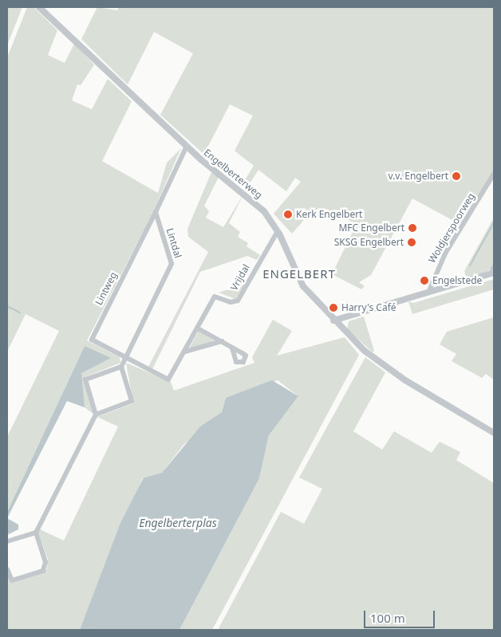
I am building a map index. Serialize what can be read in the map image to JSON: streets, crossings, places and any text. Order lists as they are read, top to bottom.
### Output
{
  "streets": {
    "street": [
      "Engelberterweg",
      "Woldjerspoorweg",
      "Lintdal",
      "Vrijdal",
      "Lintweg"
    ]
  },
  "crossings": [
    ["Engelberterweg", "Vrijdal"],
    ["Lintdal", "Vrijdal"],
    ["Lintdal", "Lintweg"],
    ["Vrijdal", "Lintweg"]
  ],
  "districts": ["ENGELBERT"],
  "water": ["Engelberterplas"],
  "places": [
    "v.v. Engelbert",
    "Kerk Engelbert",
    "MFC Engelbert",
    "SKSG Engelbert",
    "Engelstede",
    "Harry's Café"
  ],
  "scale_bar": "100 m"
}
